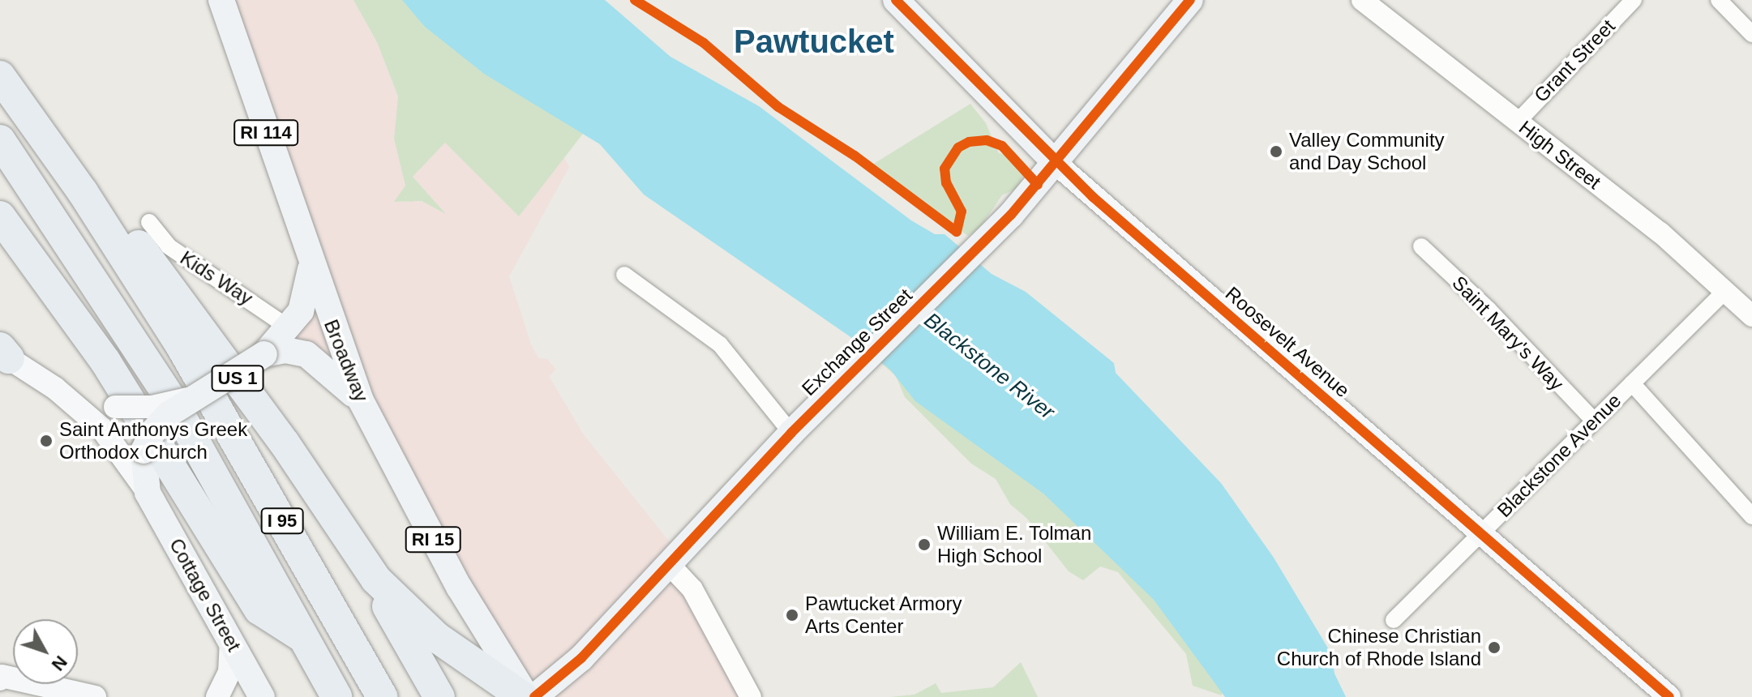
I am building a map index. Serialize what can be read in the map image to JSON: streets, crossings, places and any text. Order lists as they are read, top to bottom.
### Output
{
  "streets": {
    "highway": ["US 1", "I 95"],
    "main road": [
      "RI 114",
      "Exchange Street",
      "Roosevelt Avenue",
      "Broadway",
      "RI 15",
      "Cottage Street"
    ],
    "street": [
      "Grant Street",
      "High Street",
      "Kids Way",
      "Saint Mary's Way",
      "Blackstone Avenue"
    ]
  },
  "crossings": [
    ["Grant Street", "High Street"],
    ["High Street", "Blackstone Avenue"],
    ["Saint Mary's Way", "Blackstone Avenue"],
    ["Exchange Street", "Roosevelt Avenue"],
    ["Roosevelt Avenue", "Blackstone Avenue"],
    ["Broadway", "US 1"],
    ["US 1", "I 95"]
  ],
  "districts": ["Pawtucket"],
  "water": ["Blackstone River"],
  "places": [
    "Valley Community and Day School",
    "Saint Anthonys Greek Orthodox Church",
    "William E. Tolman High School",
    "Pawtucket Armory Arts Center",
    "Chinese Christian Church of Rhode Island"
  ],
  "north": "bottom right"
}
